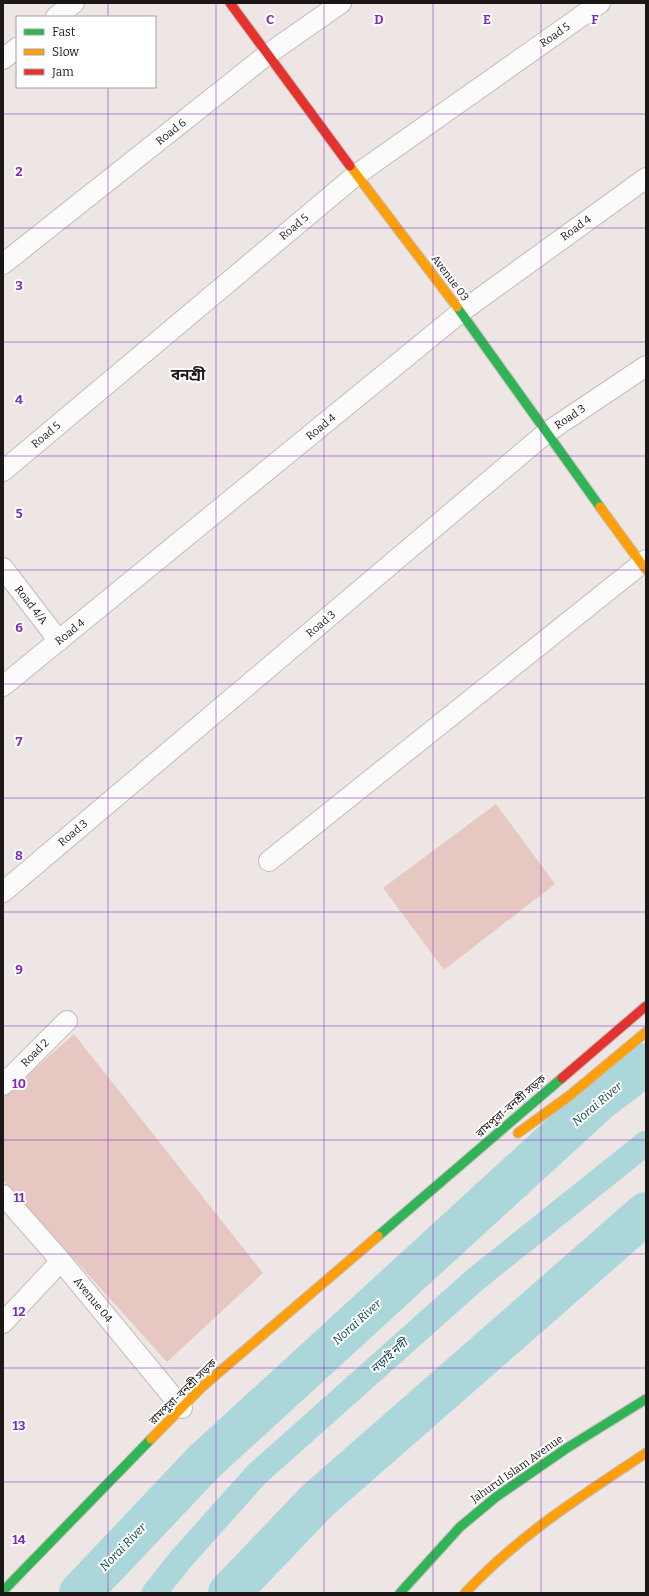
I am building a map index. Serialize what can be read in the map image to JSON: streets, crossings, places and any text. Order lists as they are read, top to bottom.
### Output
{
  "streets": {
    "street": [
      "Road 5",
      "Road 6",
      "Road 4",
      "Avenue 03",
      "Road 3",
      "Road 4/A",
      "Road 2",
      "রামপুরা-বনশ্রী সড়ক",
      "Avenue 04",
      "Jahurul Islam Avenue"
    ]
  },
  "crossings": [
    ["Road 5", "Avenue 03"],
    ["Road 6", "Avenue 03"],
    ["Road 4", "Avenue 03"],
    ["Road 4", "Road 4/A"],
    ["Avenue 03", "Road 3"],
    ["রামপুরা-বনশ্রী সড়ক", "Avenue 04"]
  ],
  "districts": ["বনশ্রী"],
  "water": ["Norai River", "নড়াই নদী"],
  "legend": ["Fast", "Slow", "Jam"],
  "grid": {
    "columns": [
      "C",
      "D",
      "E",
      "F"
    ],
    "rows": [
      "2",
      "3",
      "4",
      "5",
      "6",
      "7",
      "8",
      "9",
      "10",
      "11",
      "12",
      "13",
      "14"
    ]
  }
}
